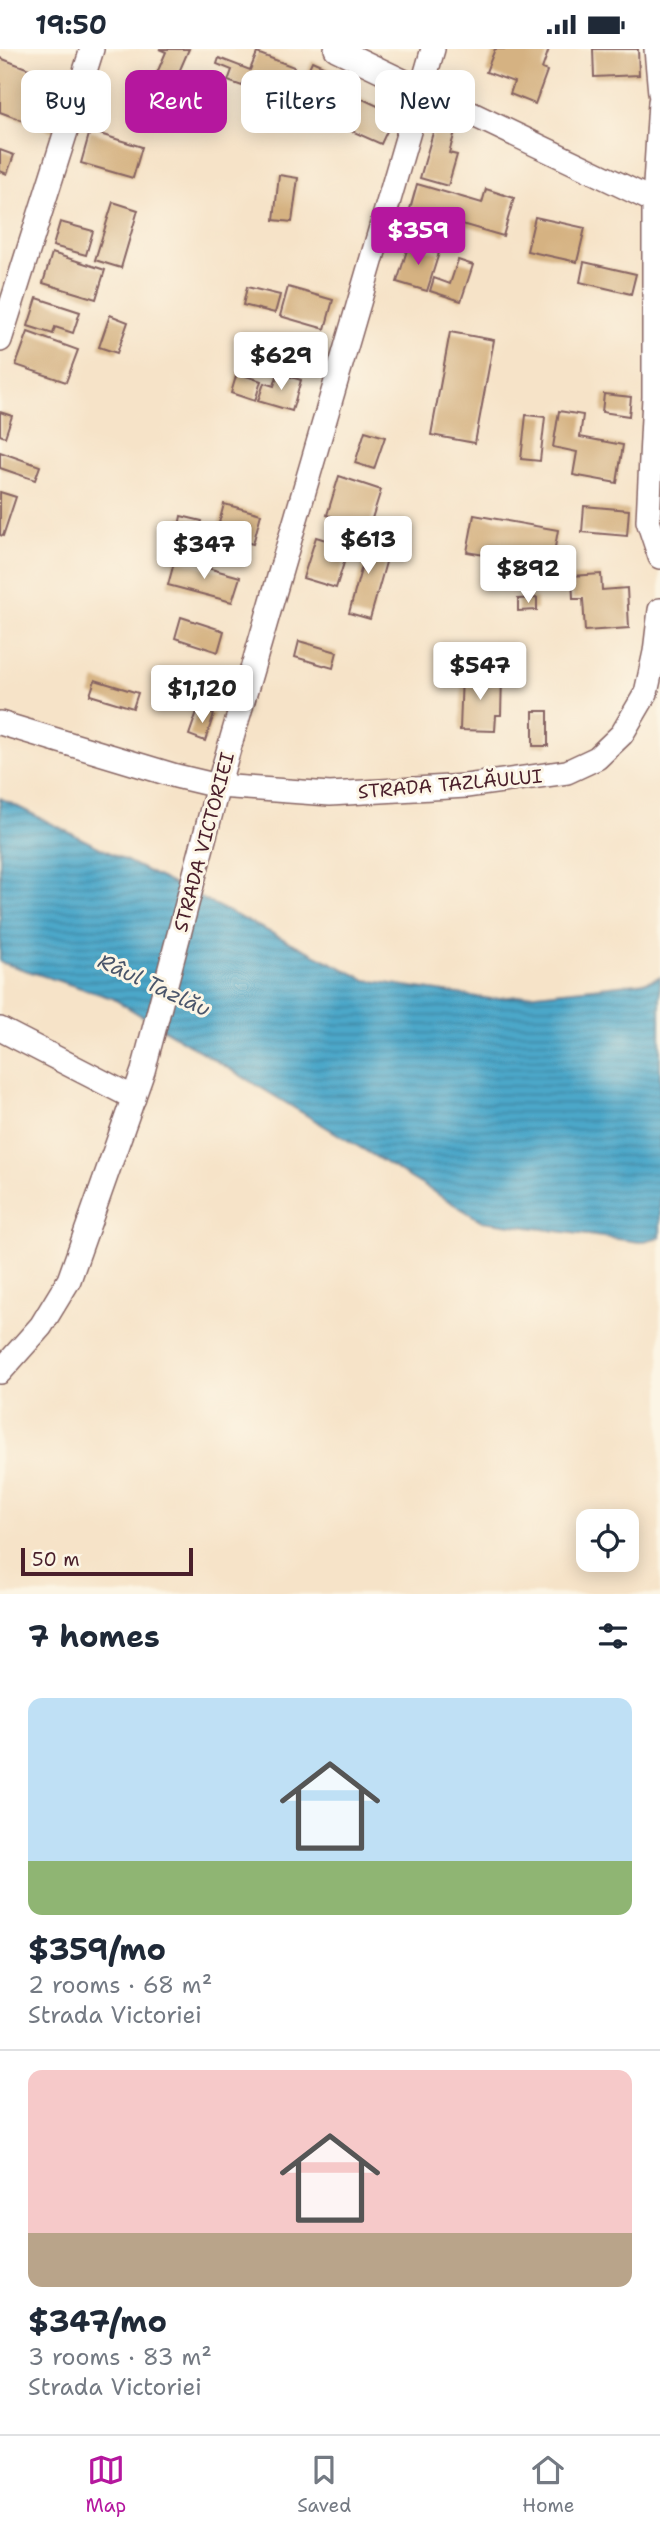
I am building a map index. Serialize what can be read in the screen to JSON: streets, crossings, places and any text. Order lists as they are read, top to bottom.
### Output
{
  "streets": {
    "street": ["STRADA TAZLĂULUI", "STRADA VICTORIEI"]
  },
  "crossings": [
    ["STRADA TAZLĂULUI", "STRADA VICTORIEI"]
  ],
  "water": ["Râul Tazlău"],
  "scale_bar": "50 m",
  "page": {
    "status": "19:50",
    "chip": [
      "Buy",
      "Rent",
      "Filters",
      "New"
    ],
    "price": [
      "$359",
      "$629",
      "$613",
      "$347",
      "$892",
      "$547",
      "$1,120"
    ],
    "scale": "50 m",
    "heading": "7 homes",
    "list": [
      {
        "name": "$359/mo",
        "note": "2 rooms · 68 m² · Strada Victoriei"
      },
      {
        "name": "$347/mo",
        "note": "3 rooms · 83 m² · Strada Victoriei"
      }
    ],
    "tabs": ["Map", "Saved", "Home"]
  }
}
